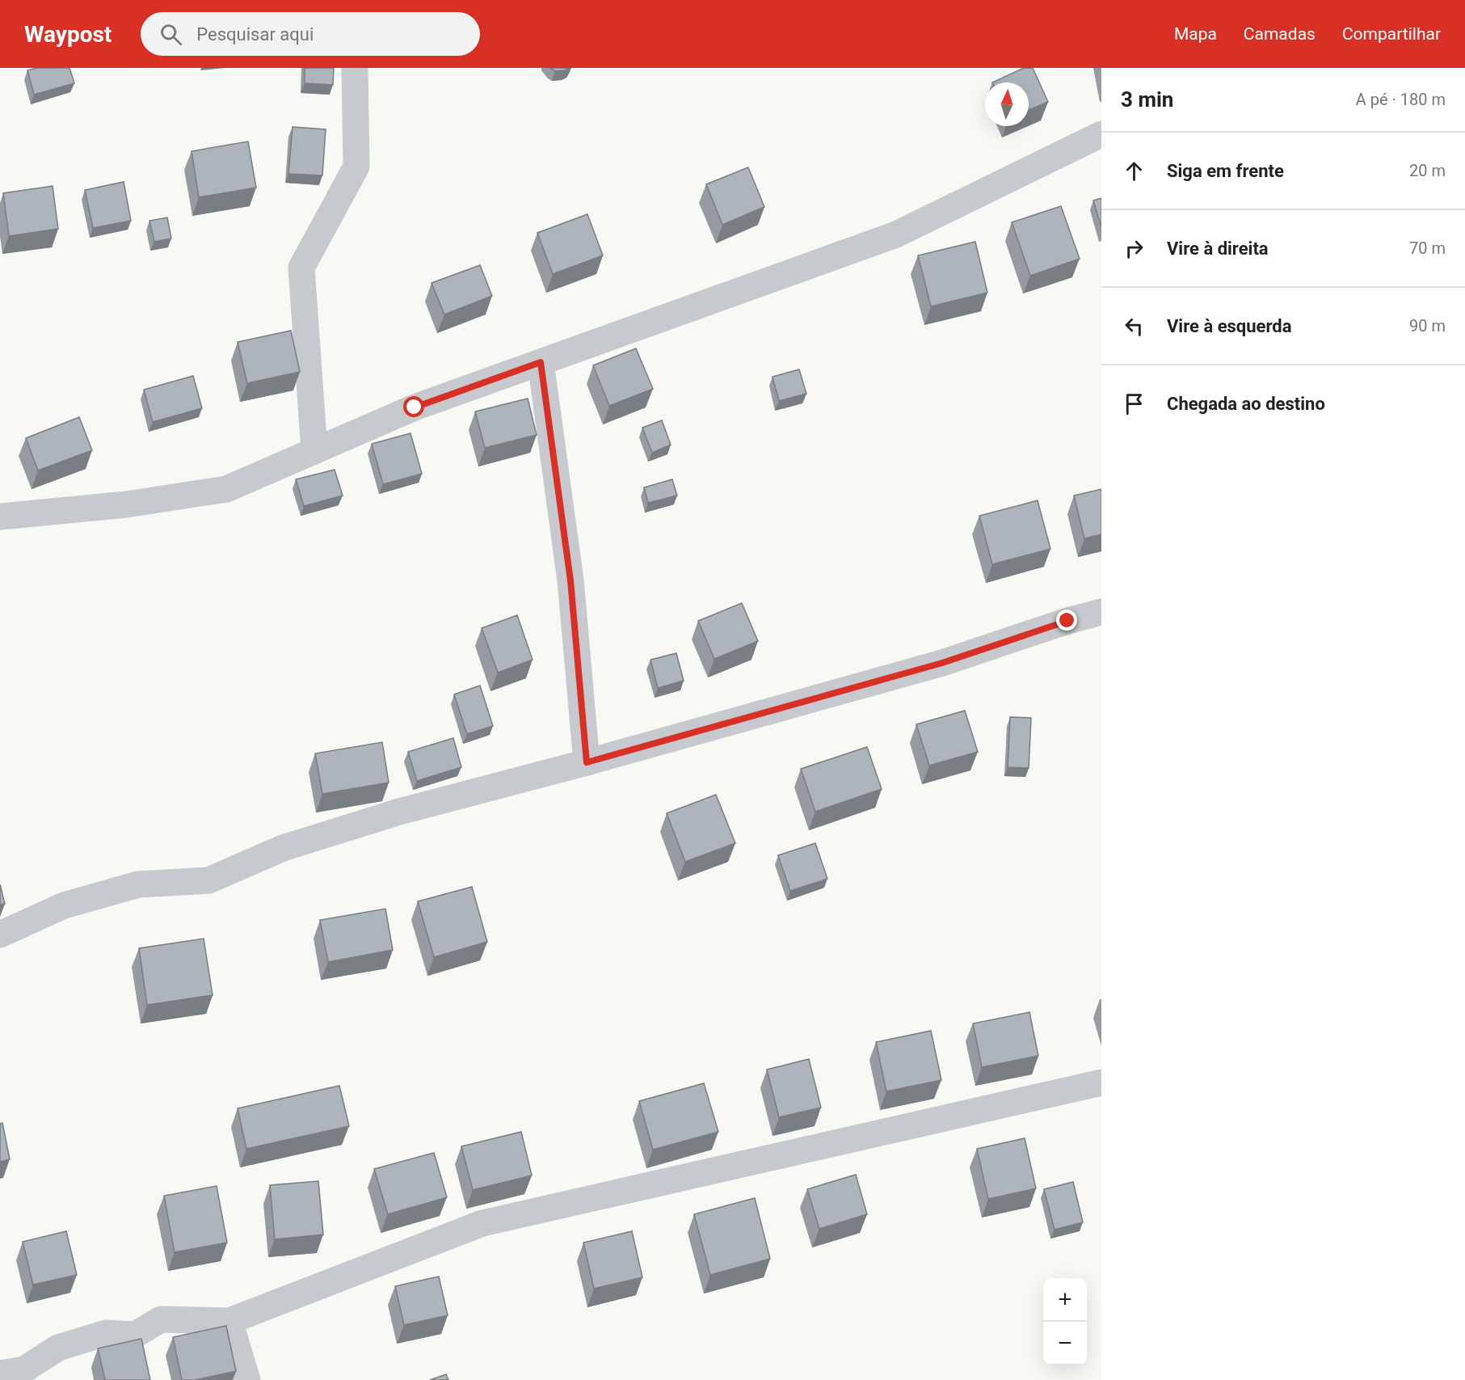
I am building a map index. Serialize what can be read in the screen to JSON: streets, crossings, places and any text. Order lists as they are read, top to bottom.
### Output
{
  "north": "top",
  "page": {
    "header": "Waypost",
    "search": "Pesquisar aqui",
    "nav": ["Mapa", "Camadas", "Compartilhar"],
    "heading": ["3 min", "A pé · 180 m"],
    "list": [
      ["Siga em frente", "20 m"],
      ["Vire à direita", "70 m"],
      ["Vire à esquerda", "90 m"],
      "Chegada ao destino"
    ],
    "map_buttons": ["+", "−"]
  }
}
